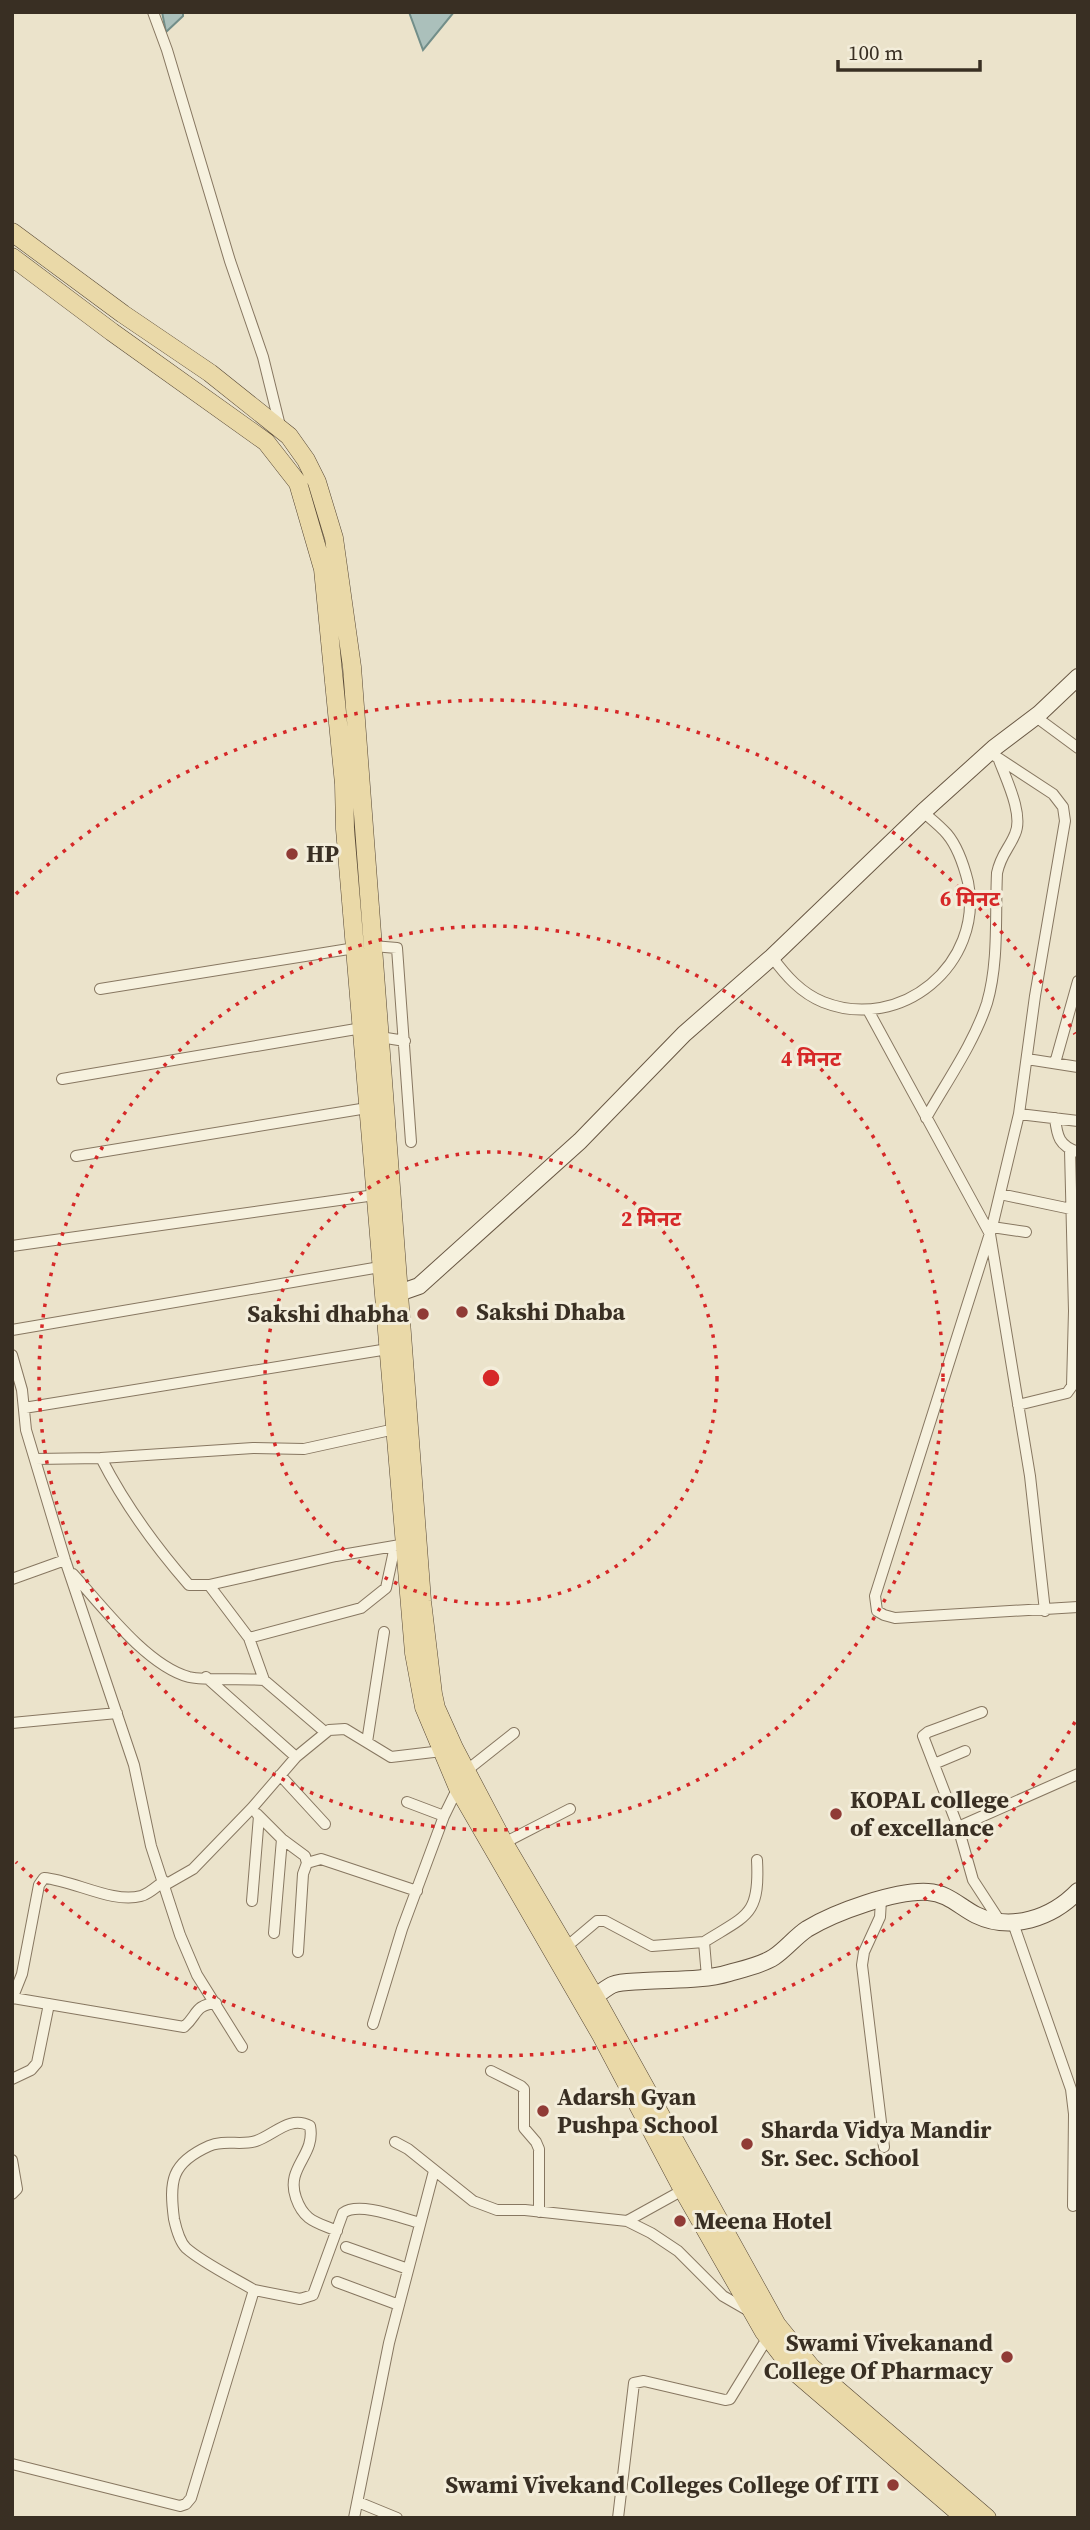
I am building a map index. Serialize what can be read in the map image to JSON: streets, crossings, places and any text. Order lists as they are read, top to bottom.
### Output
{
  "places": [
    "HP",
    "Sakshi Dhaba",
    "Sakshi dhabha",
    "KOPAL college of excellance",
    "Adarsh Gyan Pushpa School",
    "Sharda Vidya Mandir Sr. Sec. School",
    "Meena Hotel",
    "Swami Vivekanand College Of Pharmacy",
    "Swami Vivekand Colleges College Of ITI"
  ],
  "scale_bar": "100 m",
  "rings": ["6 मिनट", "4 मिनट", "2 मिनट"]
}
